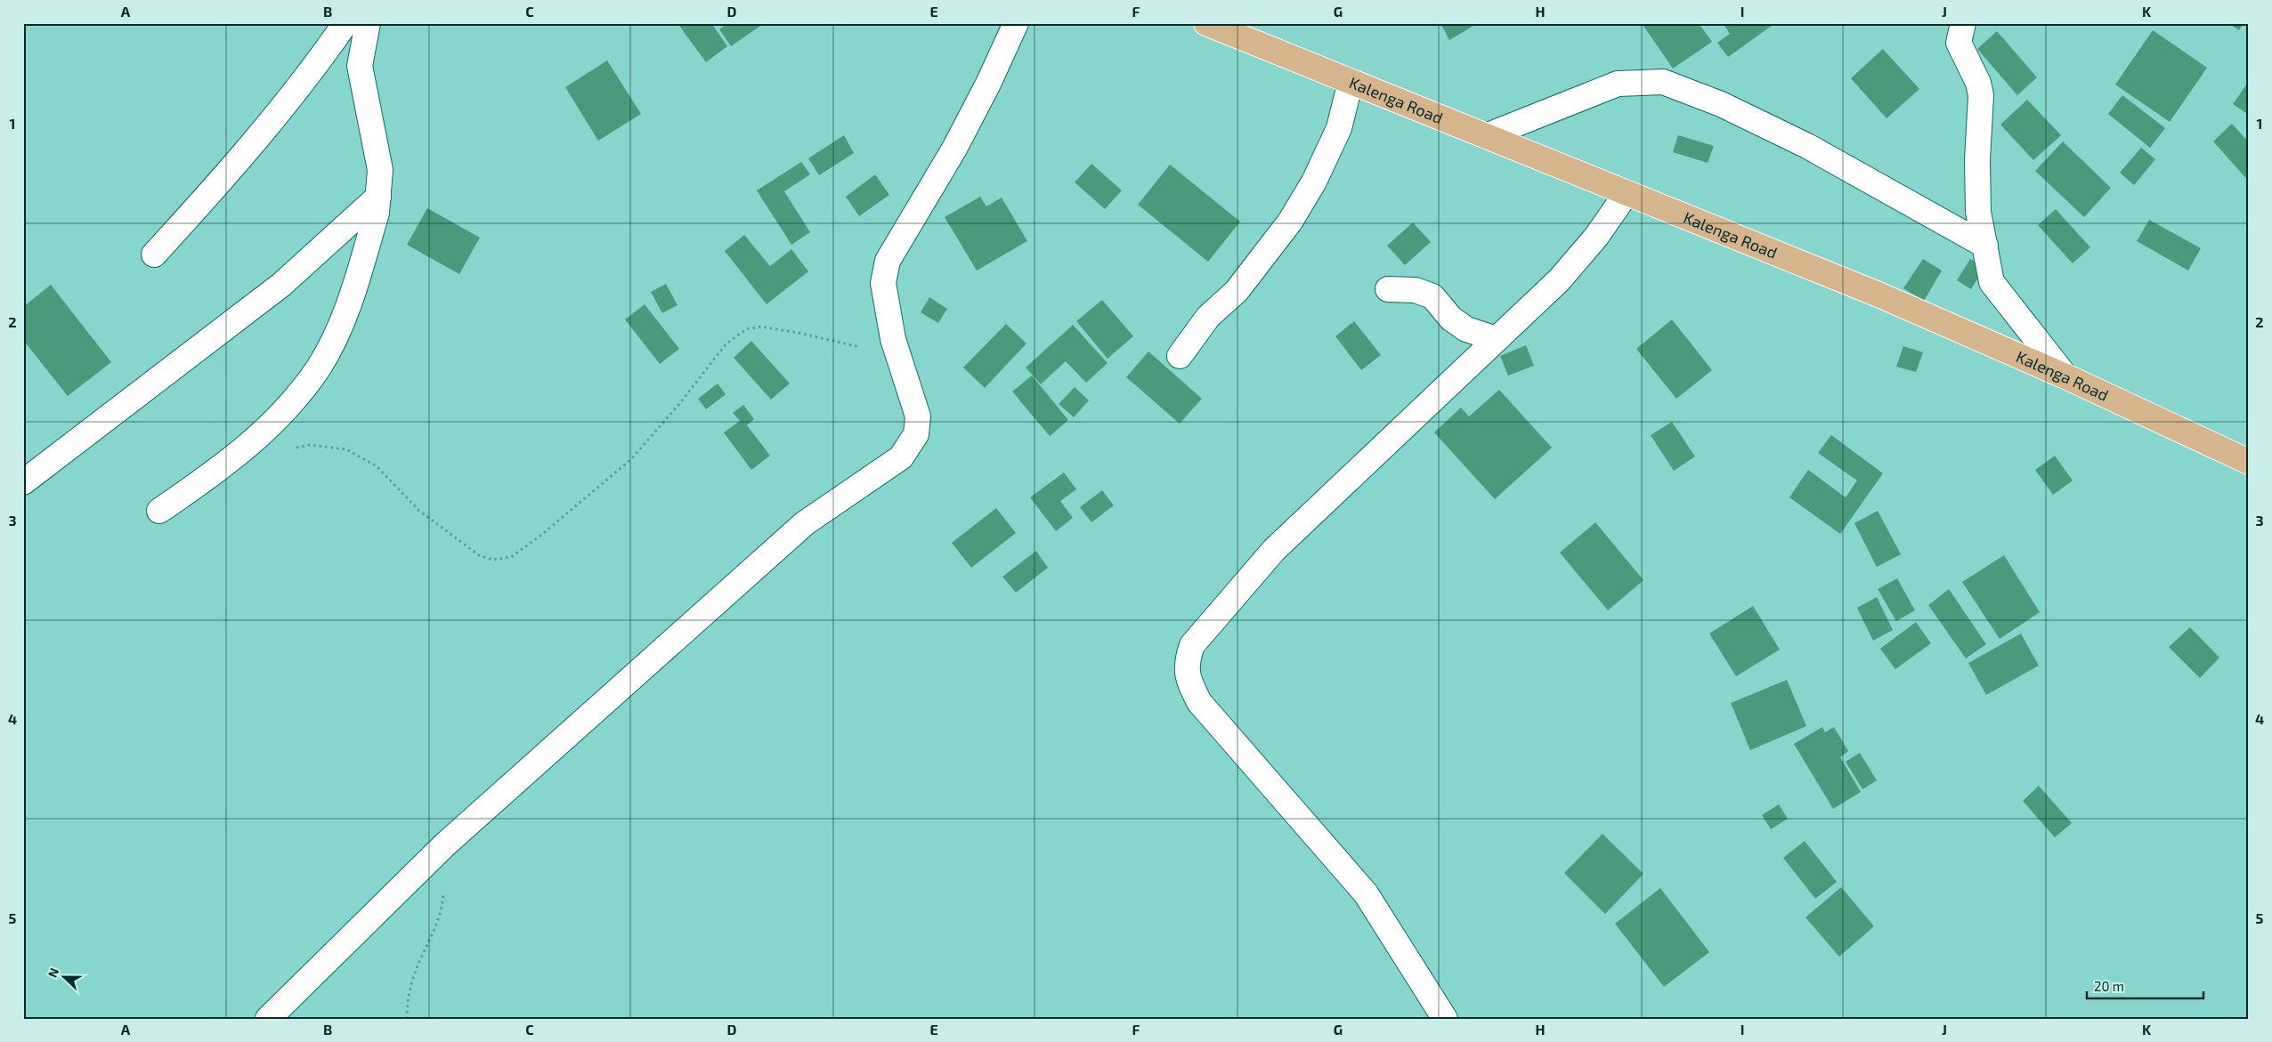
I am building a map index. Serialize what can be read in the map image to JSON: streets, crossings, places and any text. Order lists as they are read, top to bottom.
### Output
{
  "streets": {
    "main road": ["Kalenga Road"]
  },
  "scale_bar": "20 m",
  "north": "left",
  "grid": {
    "columns": [
      "A",
      "B",
      "C",
      "D",
      "E",
      "F",
      "G",
      "H",
      "I",
      "J",
      "K"
    ],
    "rows": [
      "1",
      "2",
      "3",
      "4",
      "5"
    ]
  }
}
